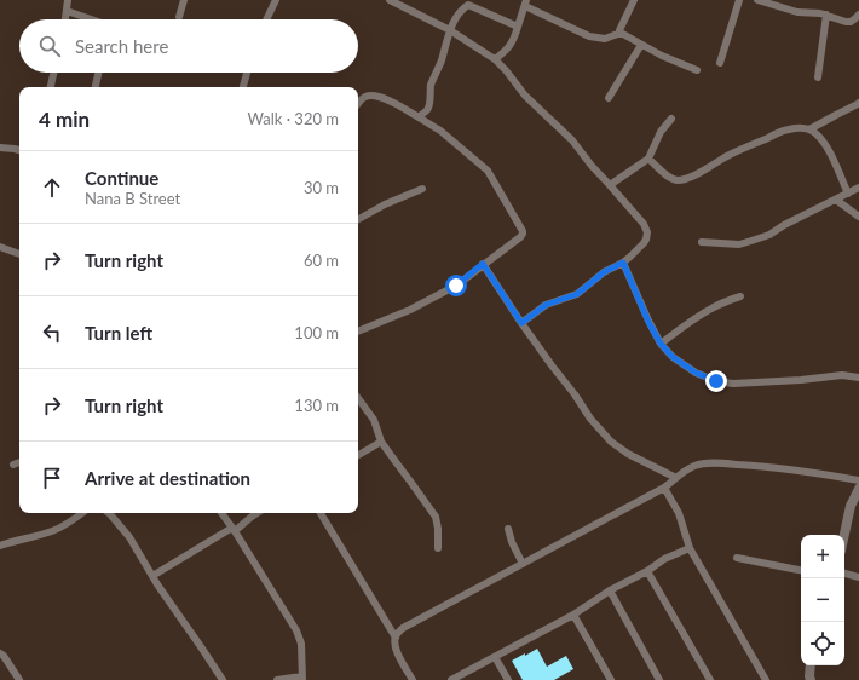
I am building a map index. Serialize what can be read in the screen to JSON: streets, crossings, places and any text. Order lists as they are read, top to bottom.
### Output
{
  "page": {
    "search": "Search here",
    "heading": ["4 min", "Walk · 320 m"],
    "list": [
      ["Continue", "Nana B Street", "30 m"],
      ["Turn right", "60 m"],
      ["Turn left", "100 m"],
      ["Turn right", "130 m"],
      "Arrive at destination"
    ],
    "map_buttons": ["+", "−"]
  }
}
